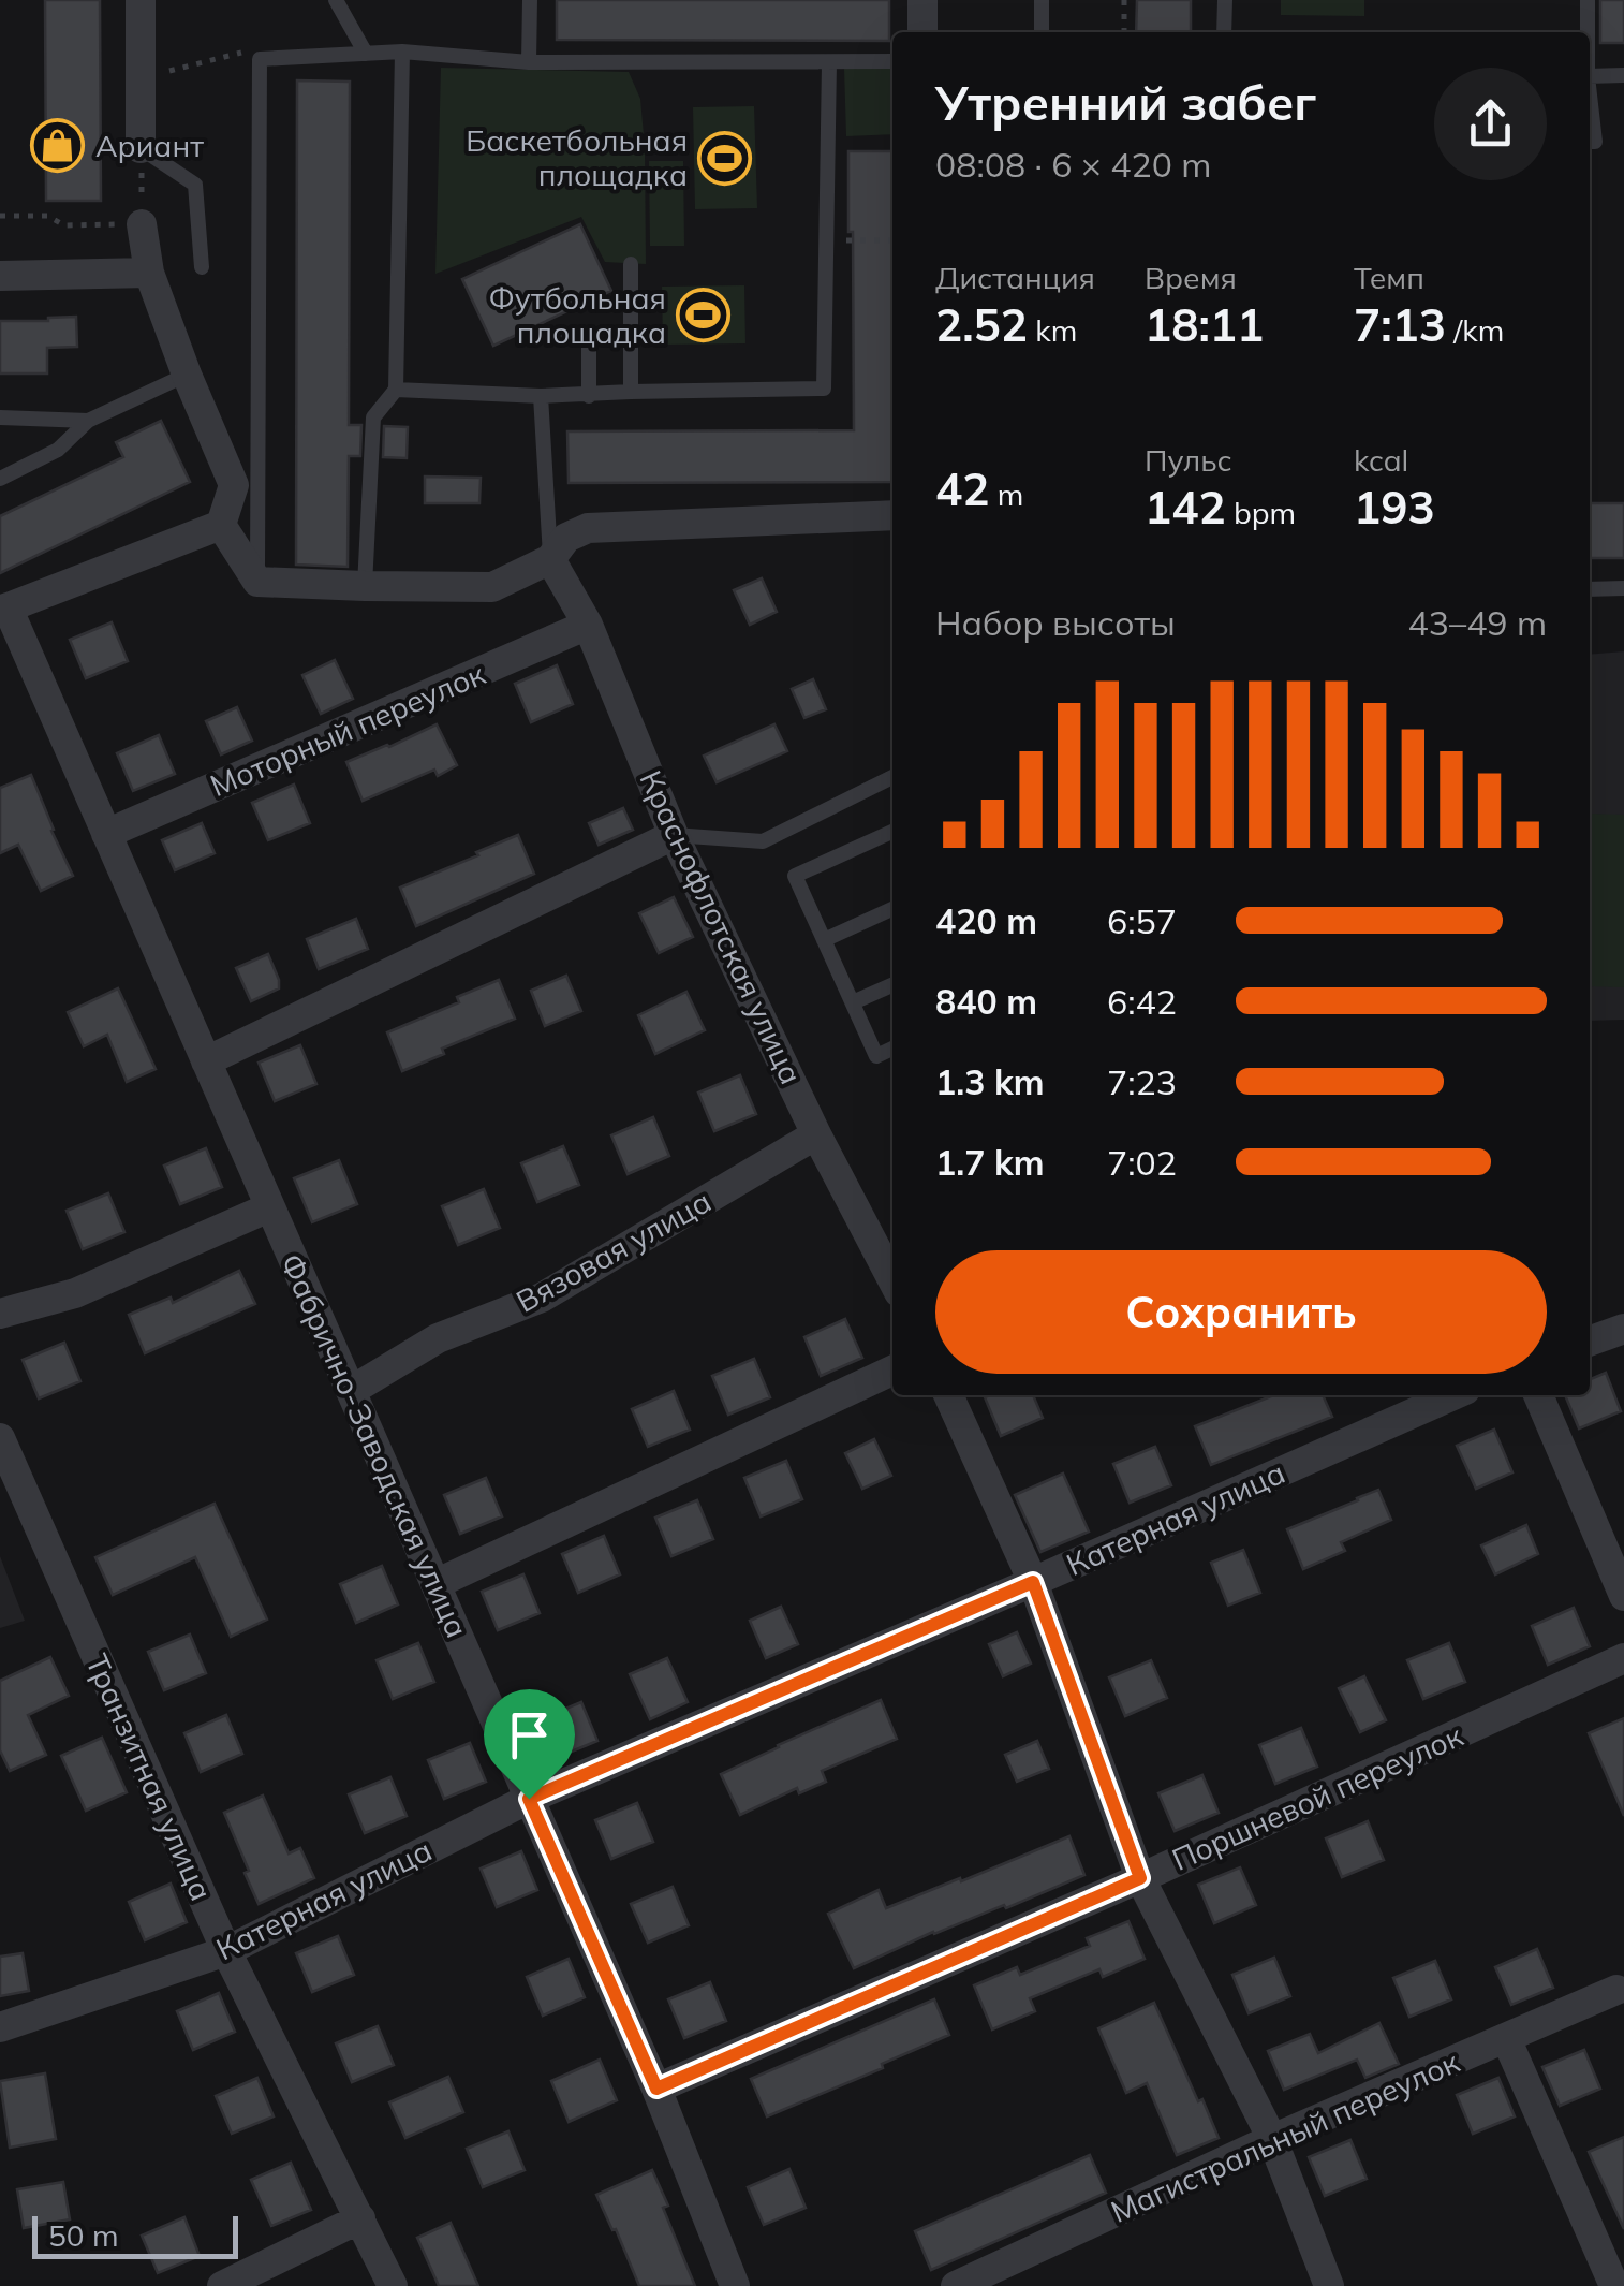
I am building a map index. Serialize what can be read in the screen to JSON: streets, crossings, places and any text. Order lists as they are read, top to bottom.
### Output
{
  "streets": {
    "street": [
      "Моторный переулок",
      "Краснофлотская улица",
      "Вязовая улица",
      "Фабрично-Заводская улица",
      "Катерная улица",
      "Транзитная улица",
      "Поршневой переулок",
      "Магистральный переулок"
    ]
  },
  "crossings": [
    ["Моторный переулок", "Краснофлотская улица"],
    ["Моторный переулок", "Фабрично-Заводская улица"],
    ["Краснофлотская улица", "Вязовая улица"],
    ["Вязовая улица", "Фабрично-Заводская улица"],
    ["Фабрично-Заводская улица", "Катерная улица"],
    ["Фабрично-Заводская улица", "Поршневой переулок"],
    ["Катерная улица", "Транзитная улица"]
  ],
  "places": {
    "shop": ["Ариант"],
    "sports": ["Баскетбольная площадка", "Футбольная площадка"]
  },
  "scale_bar": "50 m",
  "page": {
    "heading": ["Утренний забег", "08:08 · 6 × 420 m"],
    "stats": [
      ["Дистанция", "2.52 km"],
      ["Время", "18:11"],
      ["Темп", "7:13 /km"],
      ["42 m"],
      ["Пульс", "142 bpm"],
      ["kcal", "193"]
    ],
    "chart": ["Набор высоты", "43–49 m"],
    "list": [
      {
        "name": "420 m",
        "note": "6:57"
      },
      {
        "name": "840 m",
        "note": "6:42"
      },
      {
        "name": "1.3 km",
        "note": "7:23"
      },
      {
        "name": "1.7 km",
        "note": "7:02"
      }
    ],
    "buttons": "Сохранить",
    "scale": "50 m"
  }
}
